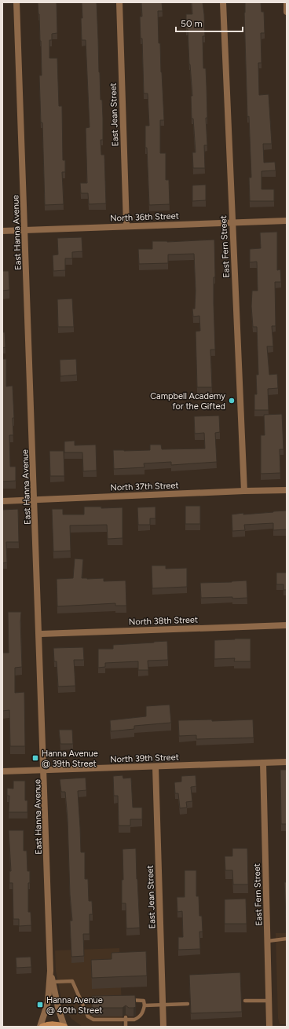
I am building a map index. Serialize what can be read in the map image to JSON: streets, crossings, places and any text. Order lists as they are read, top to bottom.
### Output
{
  "streets": {
    "street": [
      "East Jean Street",
      "North 36th Street",
      "East Hanna Avenue",
      "East Fern Street",
      "North 37th Street",
      "North 38th Street",
      "North 39th Street"
    ]
  },
  "crossings": [
    ["East Jean Street", "North 36th Street"],
    ["East Jean Street", "North 39th Street"],
    ["North 36th Street", "East Hanna Avenue"],
    ["North 36th Street", "East Fern Street"],
    ["East Hanna Avenue", "North 37th Street"],
    ["East Hanna Avenue", "North 38th Street"],
    ["East Hanna Avenue", "North 39th Street"],
    ["East Fern Street", "North 37th Street"],
    ["East Fern Street", "North 39th Street"]
  ],
  "places": {
    "other": ["Campbell Academy for the Gifted"],
    "transit": ["Hanna Avenue @ 39th Street", "Hanna Avenue @ 40th Street"]
  },
  "scale_bar": "50 m"
}
